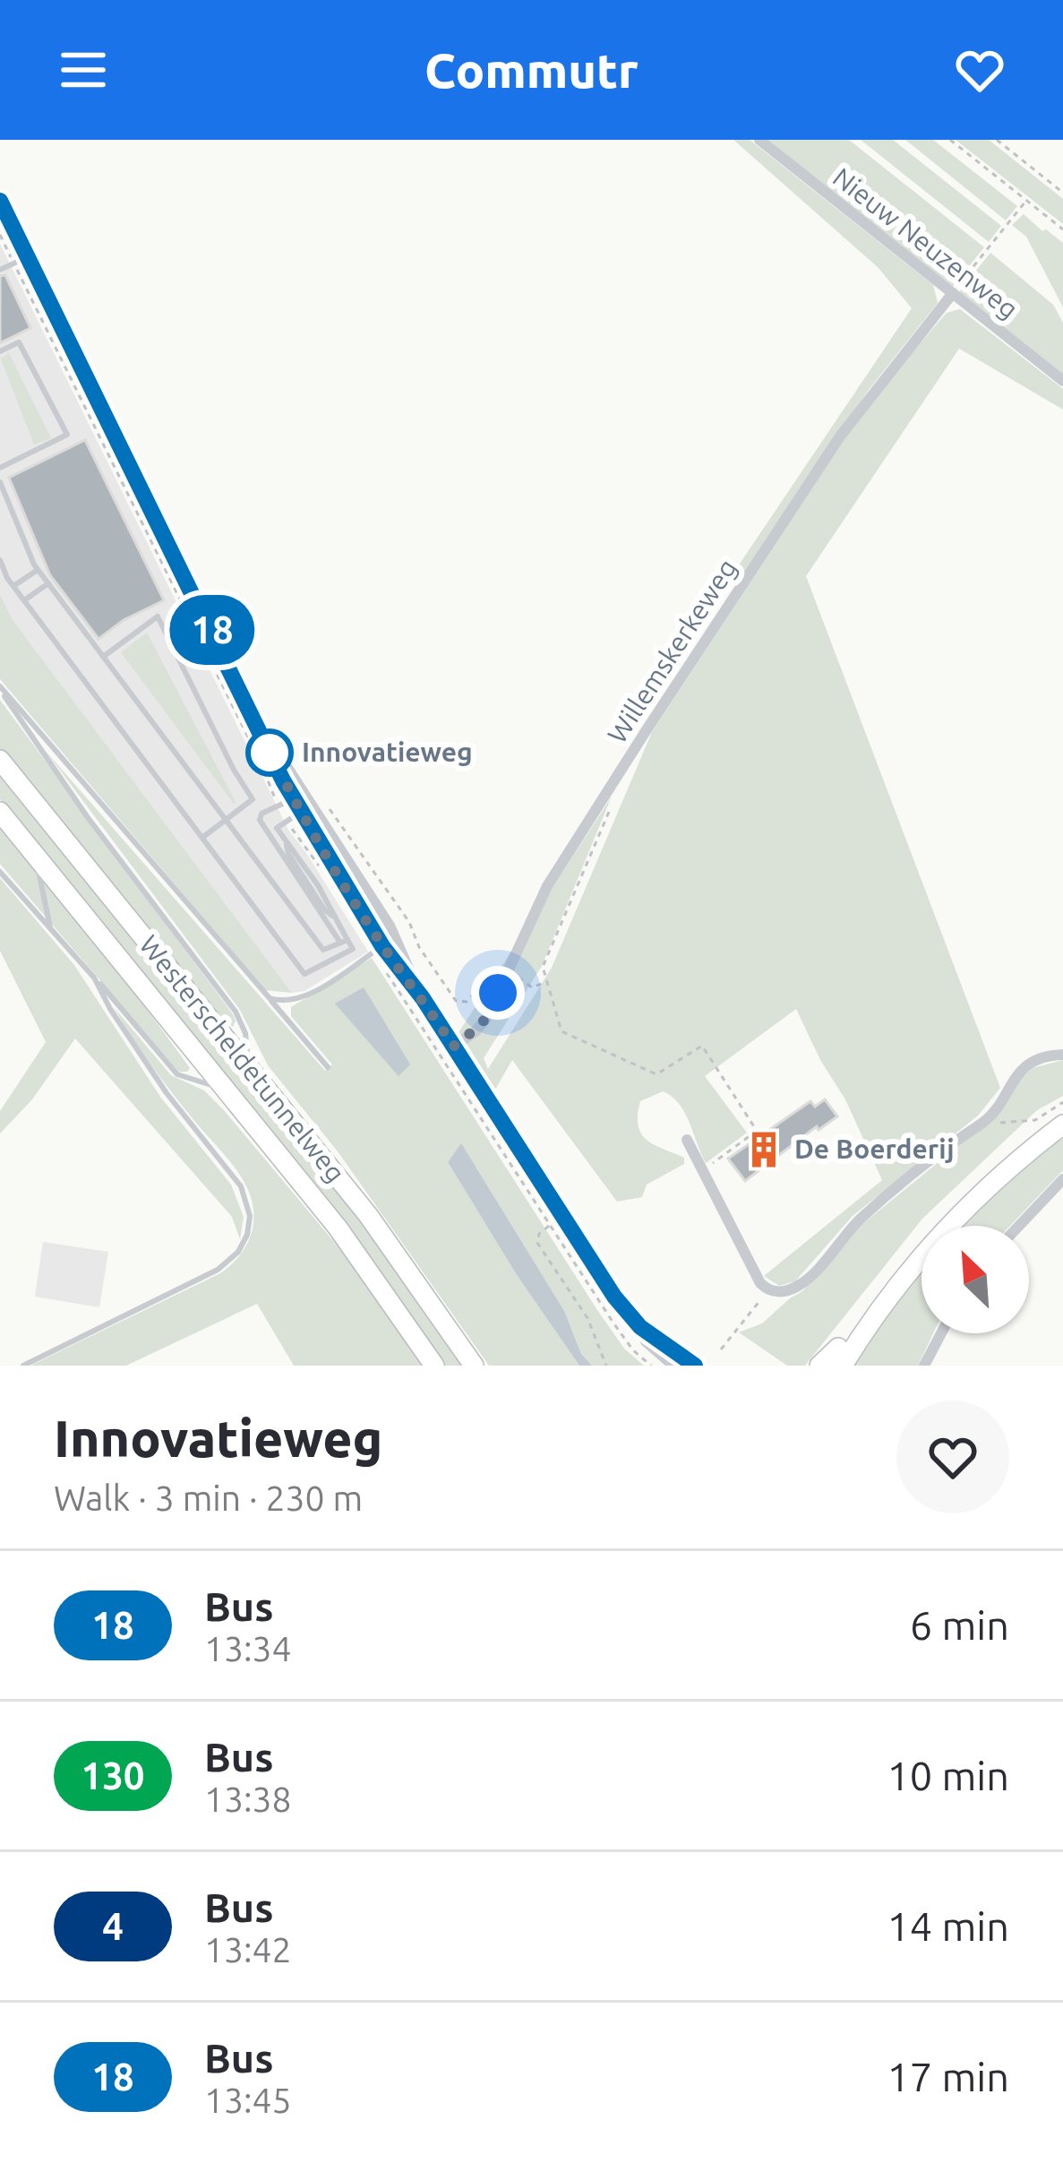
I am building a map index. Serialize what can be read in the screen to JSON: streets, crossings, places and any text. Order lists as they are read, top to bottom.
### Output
{
  "streets": {
    "main road": ["Westerscheldetunnelweg"],
    "street": ["Nieuw Neuzenweg", "Willemskerkeweg"]
  },
  "crossings": [
    ["Nieuw Neuzenweg", "Willemskerkeweg"]
  ],
  "places": {
    "other": ["Innovatieweg"],
    "building": ["De Boerderij"]
  },
  "lines": ["bus line 18"],
  "north": "top left",
  "page": {
    "header": "Commutr",
    "on_map": "18",
    "heading": ["Innovatieweg", "Walk · 3 min · 230 m"],
    "list": [
      {
        "mark": "18",
        "name": "Bus",
        "note": "13:34",
        "value": "6 min"
      },
      {
        "mark": "130",
        "name": "Bus",
        "note": "13:38",
        "value": "10 min"
      },
      {
        "mark": "4",
        "name": "Bus",
        "note": "13:42",
        "value": "14 min"
      },
      {
        "mark": "18",
        "name": "Bus",
        "note": "13:45",
        "value": "17 min"
      }
    ]
  }
}
